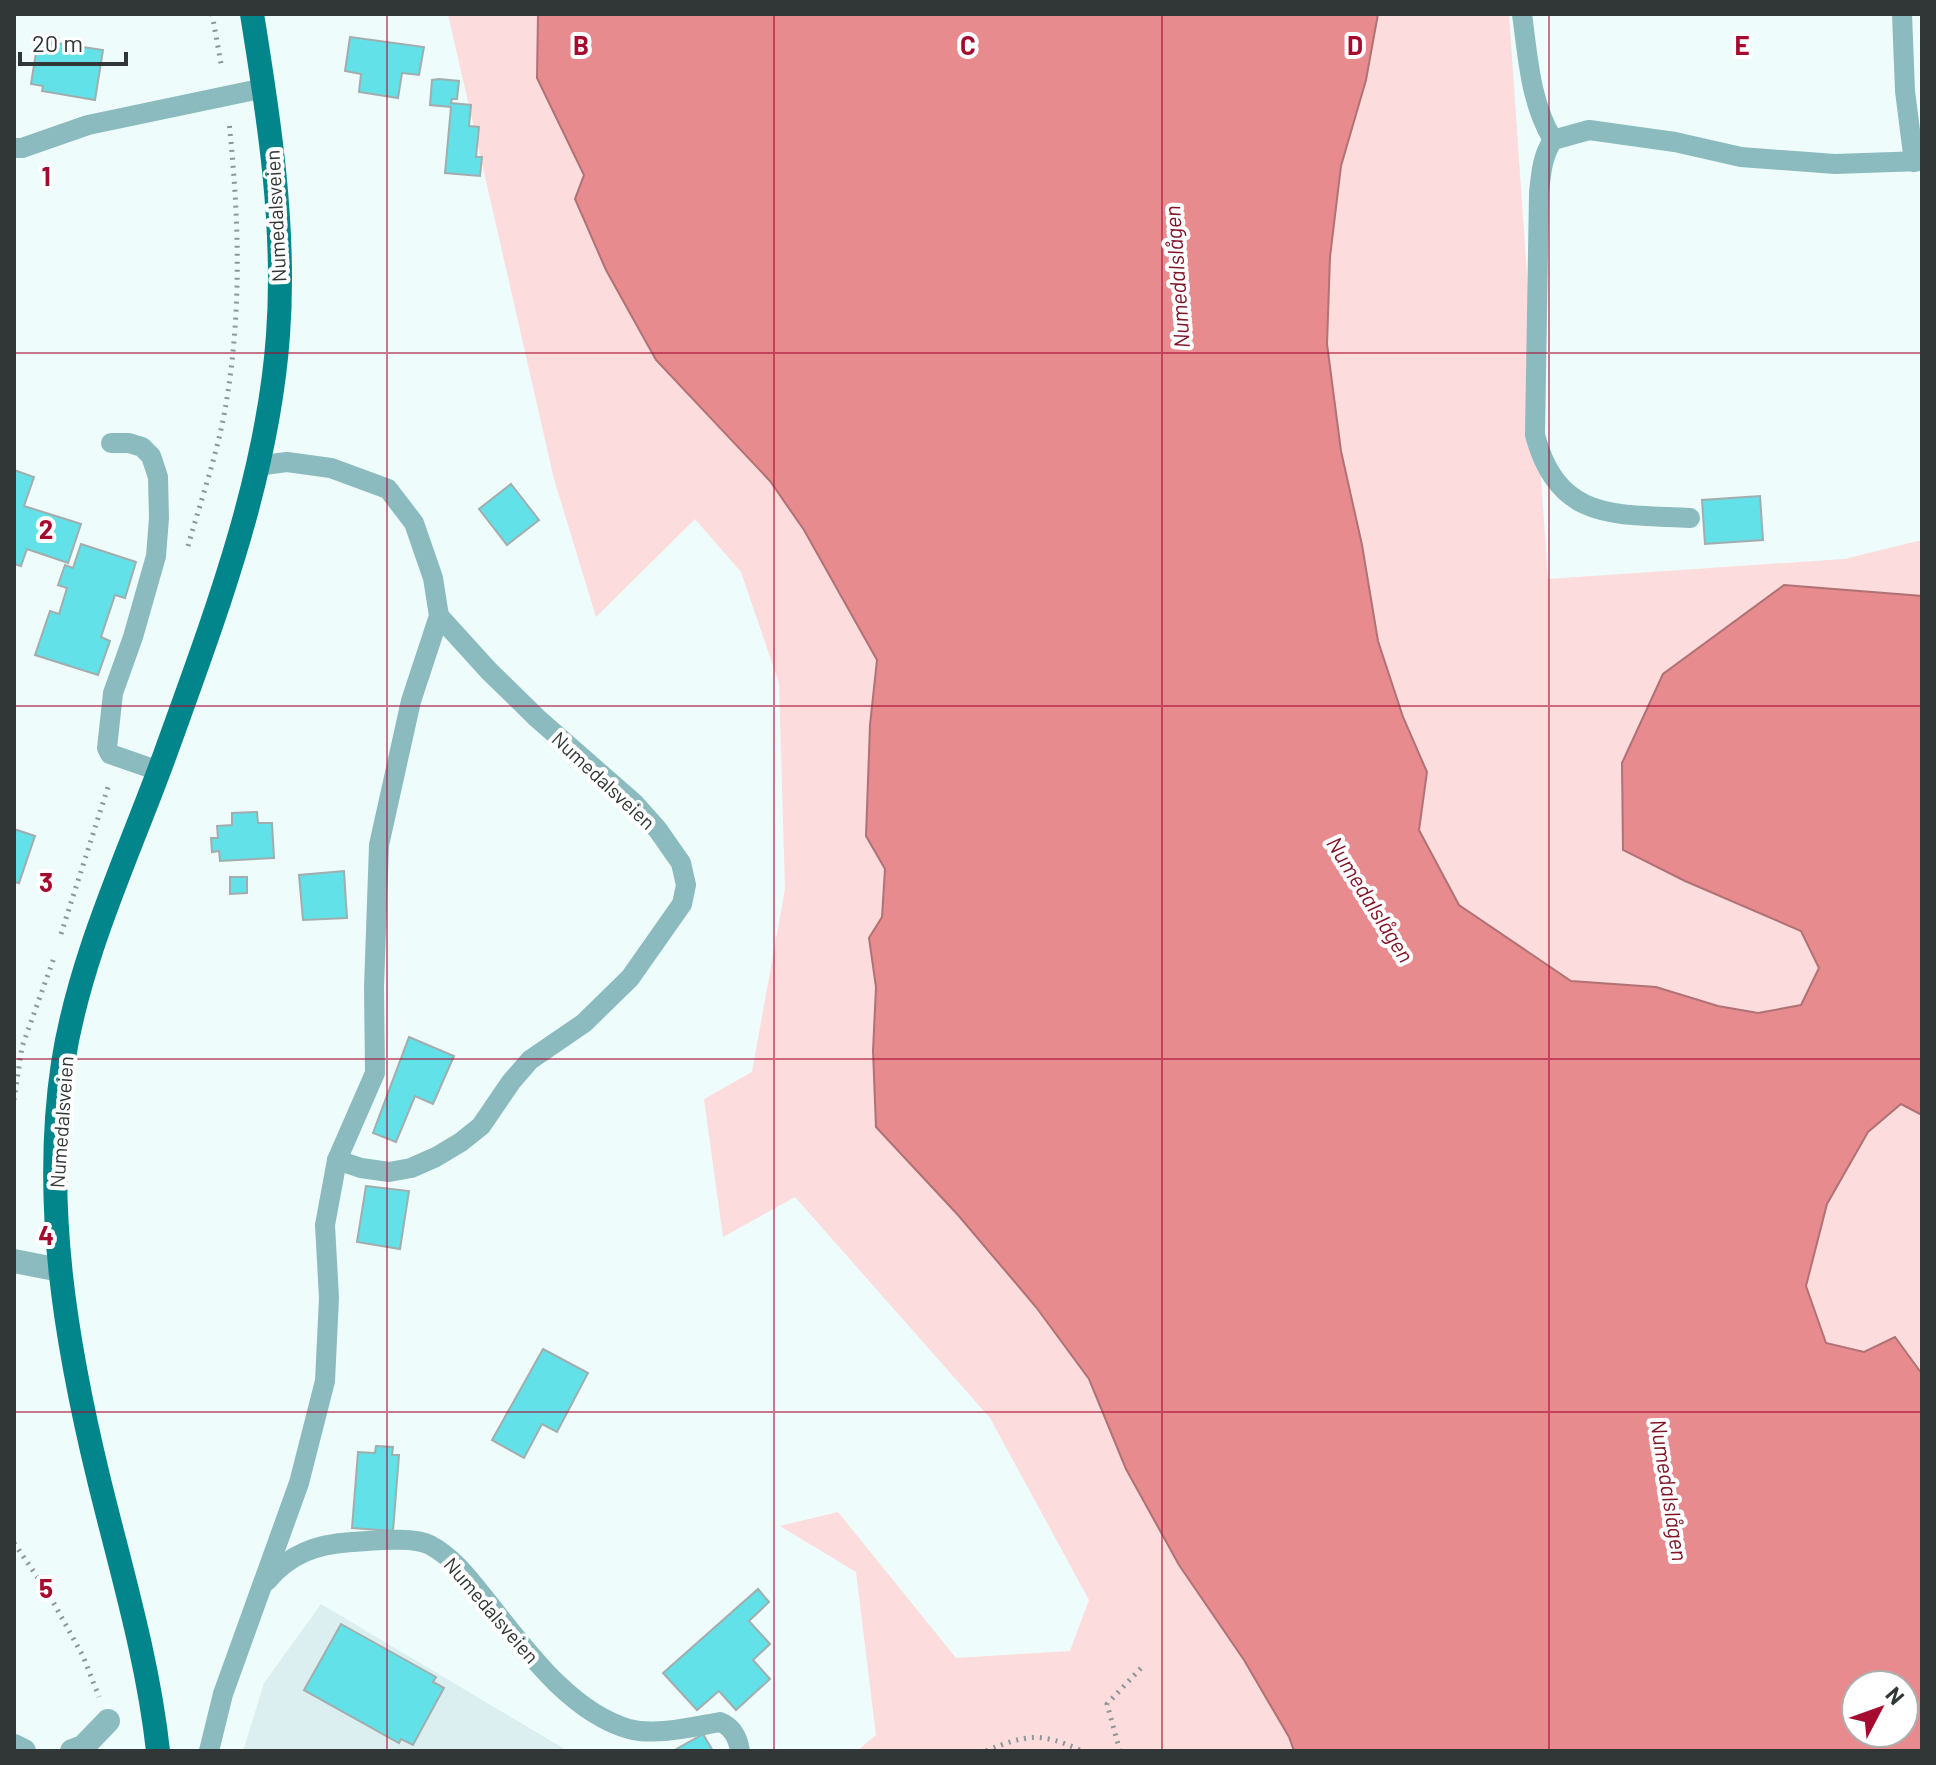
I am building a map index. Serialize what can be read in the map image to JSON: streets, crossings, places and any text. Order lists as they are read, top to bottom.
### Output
{
  "streets": {
    "main road": ["Numedalsveien"]
  },
  "water": ["Numedalslågen"],
  "scale_bar": "20 m",
  "north": "top right",
  "grid": {
    "columns": [
      "B",
      "C",
      "D",
      "E"
    ],
    "rows": [
      "1",
      "2",
      "3",
      "4",
      "5"
    ]
  }
}
